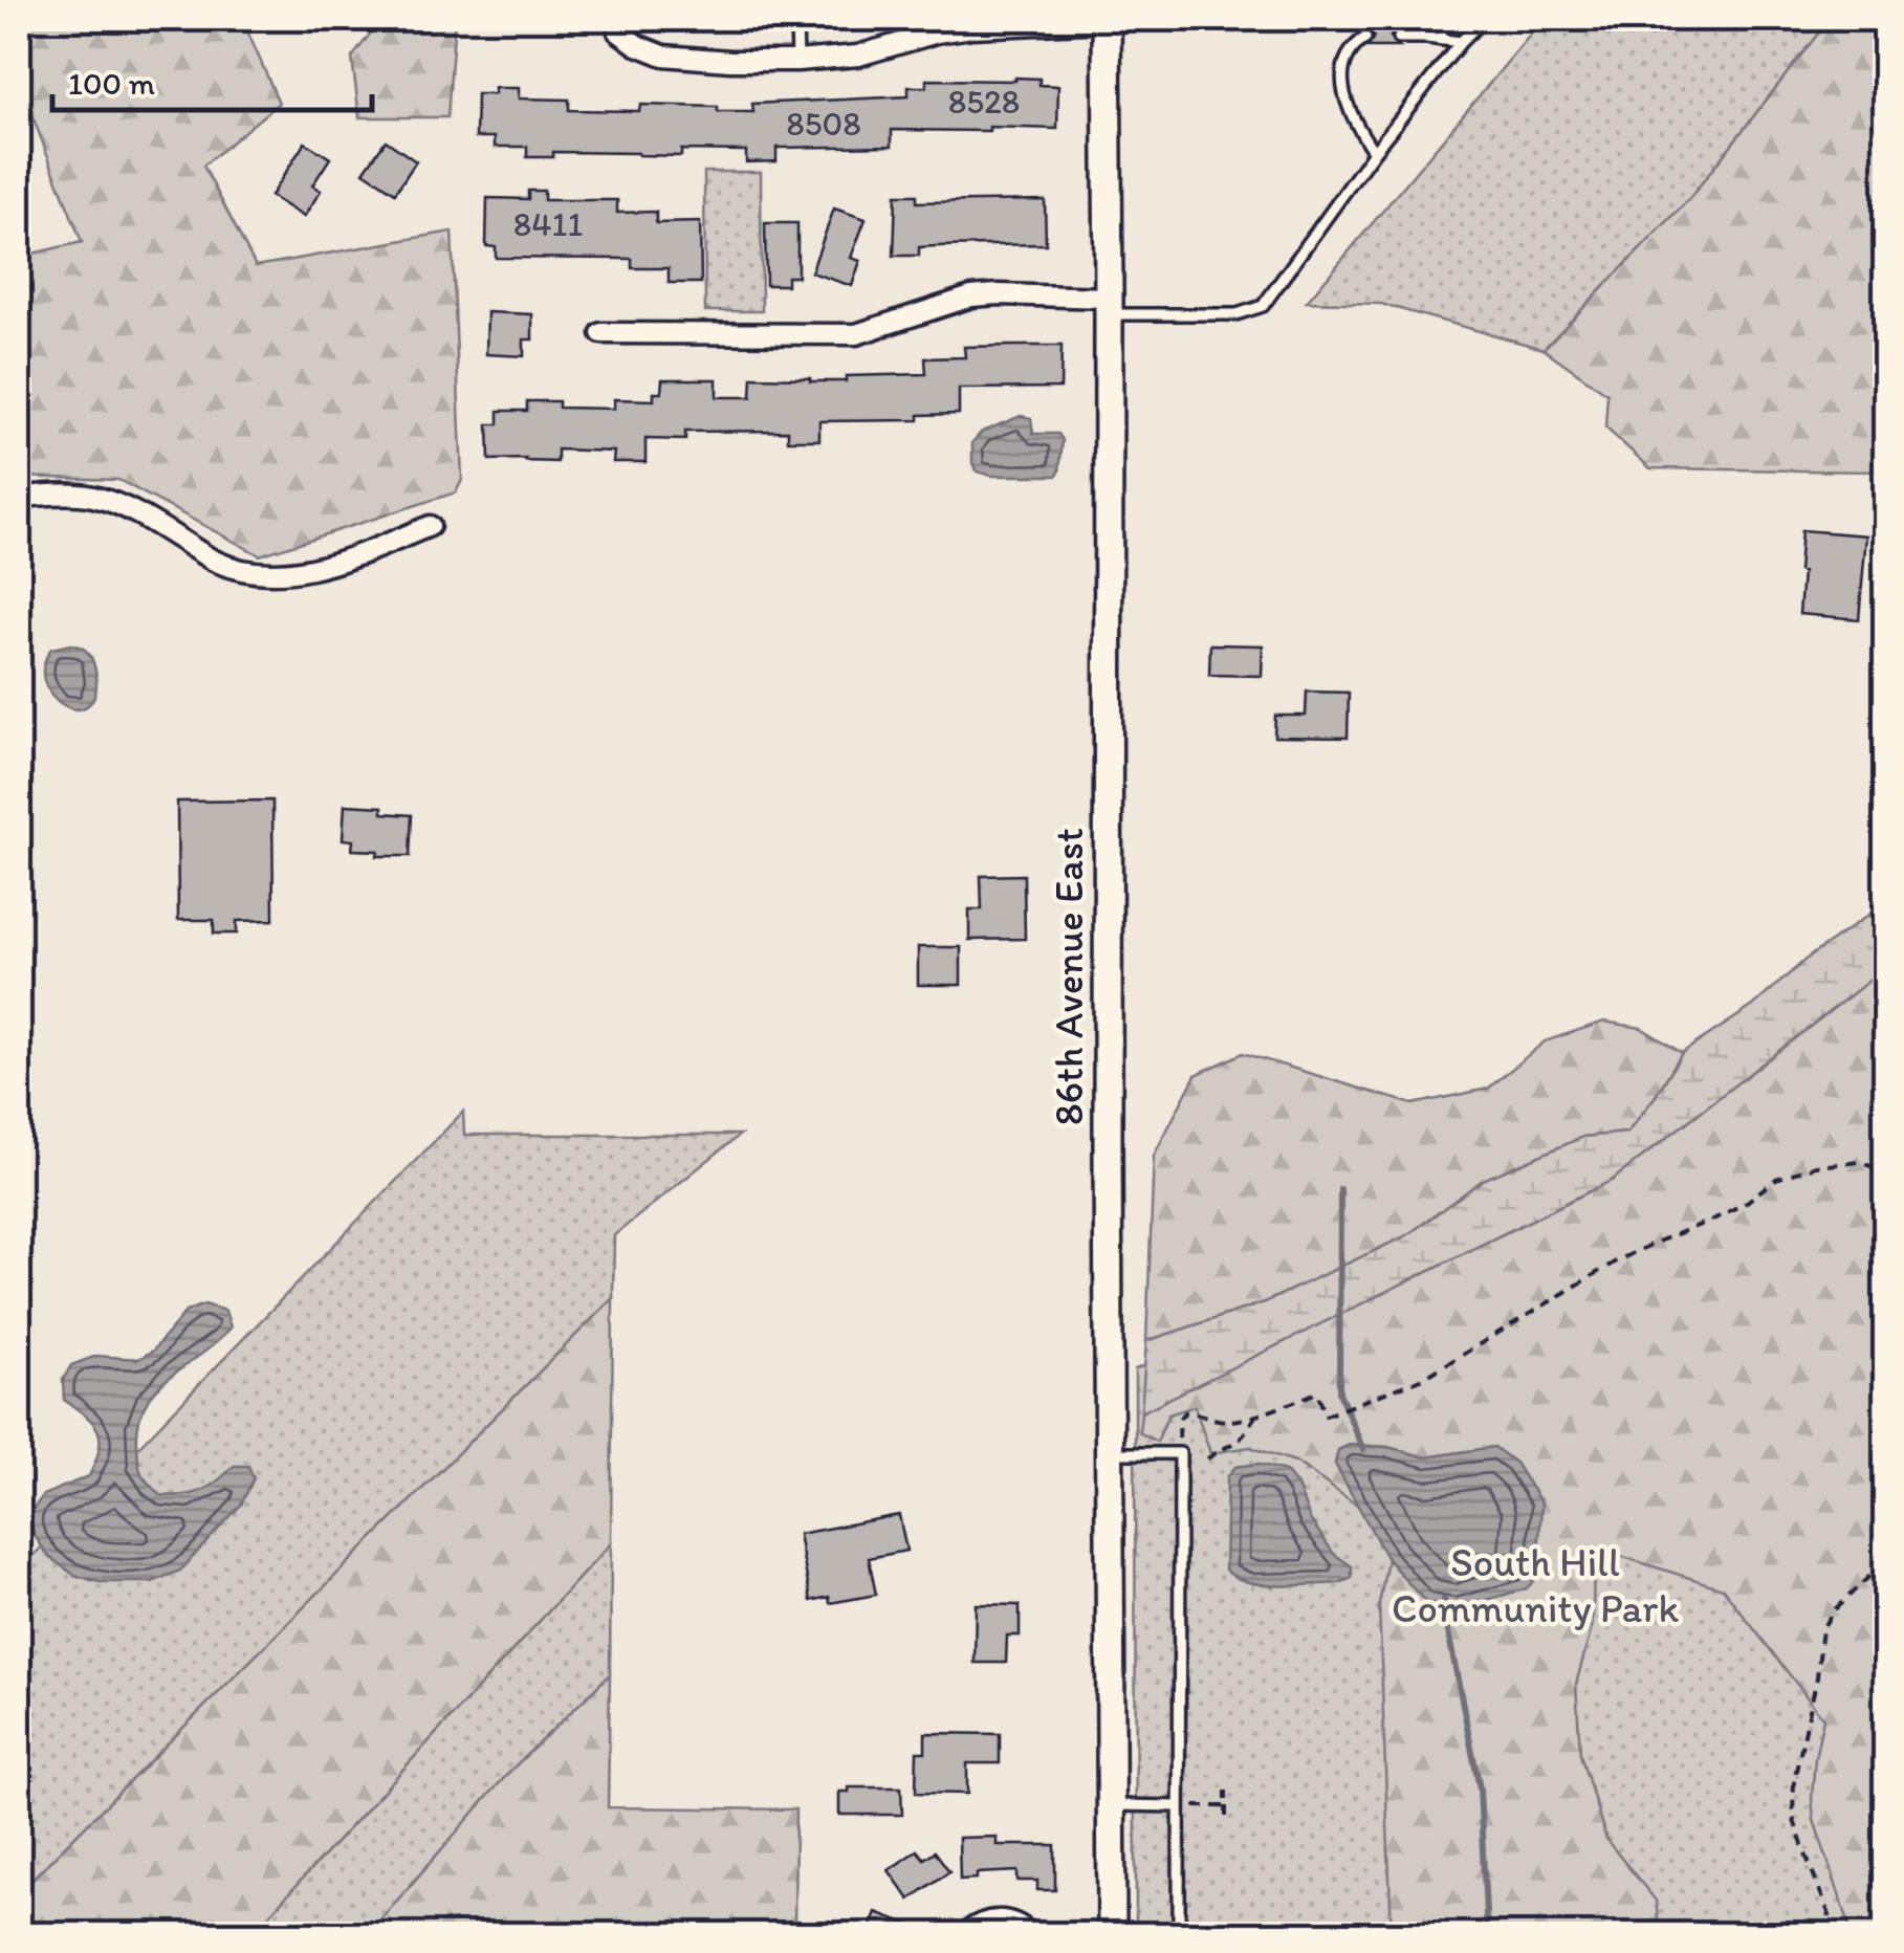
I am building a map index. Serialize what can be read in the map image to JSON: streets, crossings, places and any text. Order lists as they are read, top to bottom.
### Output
{
  "streets": {
    "street": ["86th Avenue East"]
  },
  "parks": ["South Hill Community Park"],
  "house_numbers": ["8528", "8508", "8411"],
  "scale_bar": "100 m"
}
